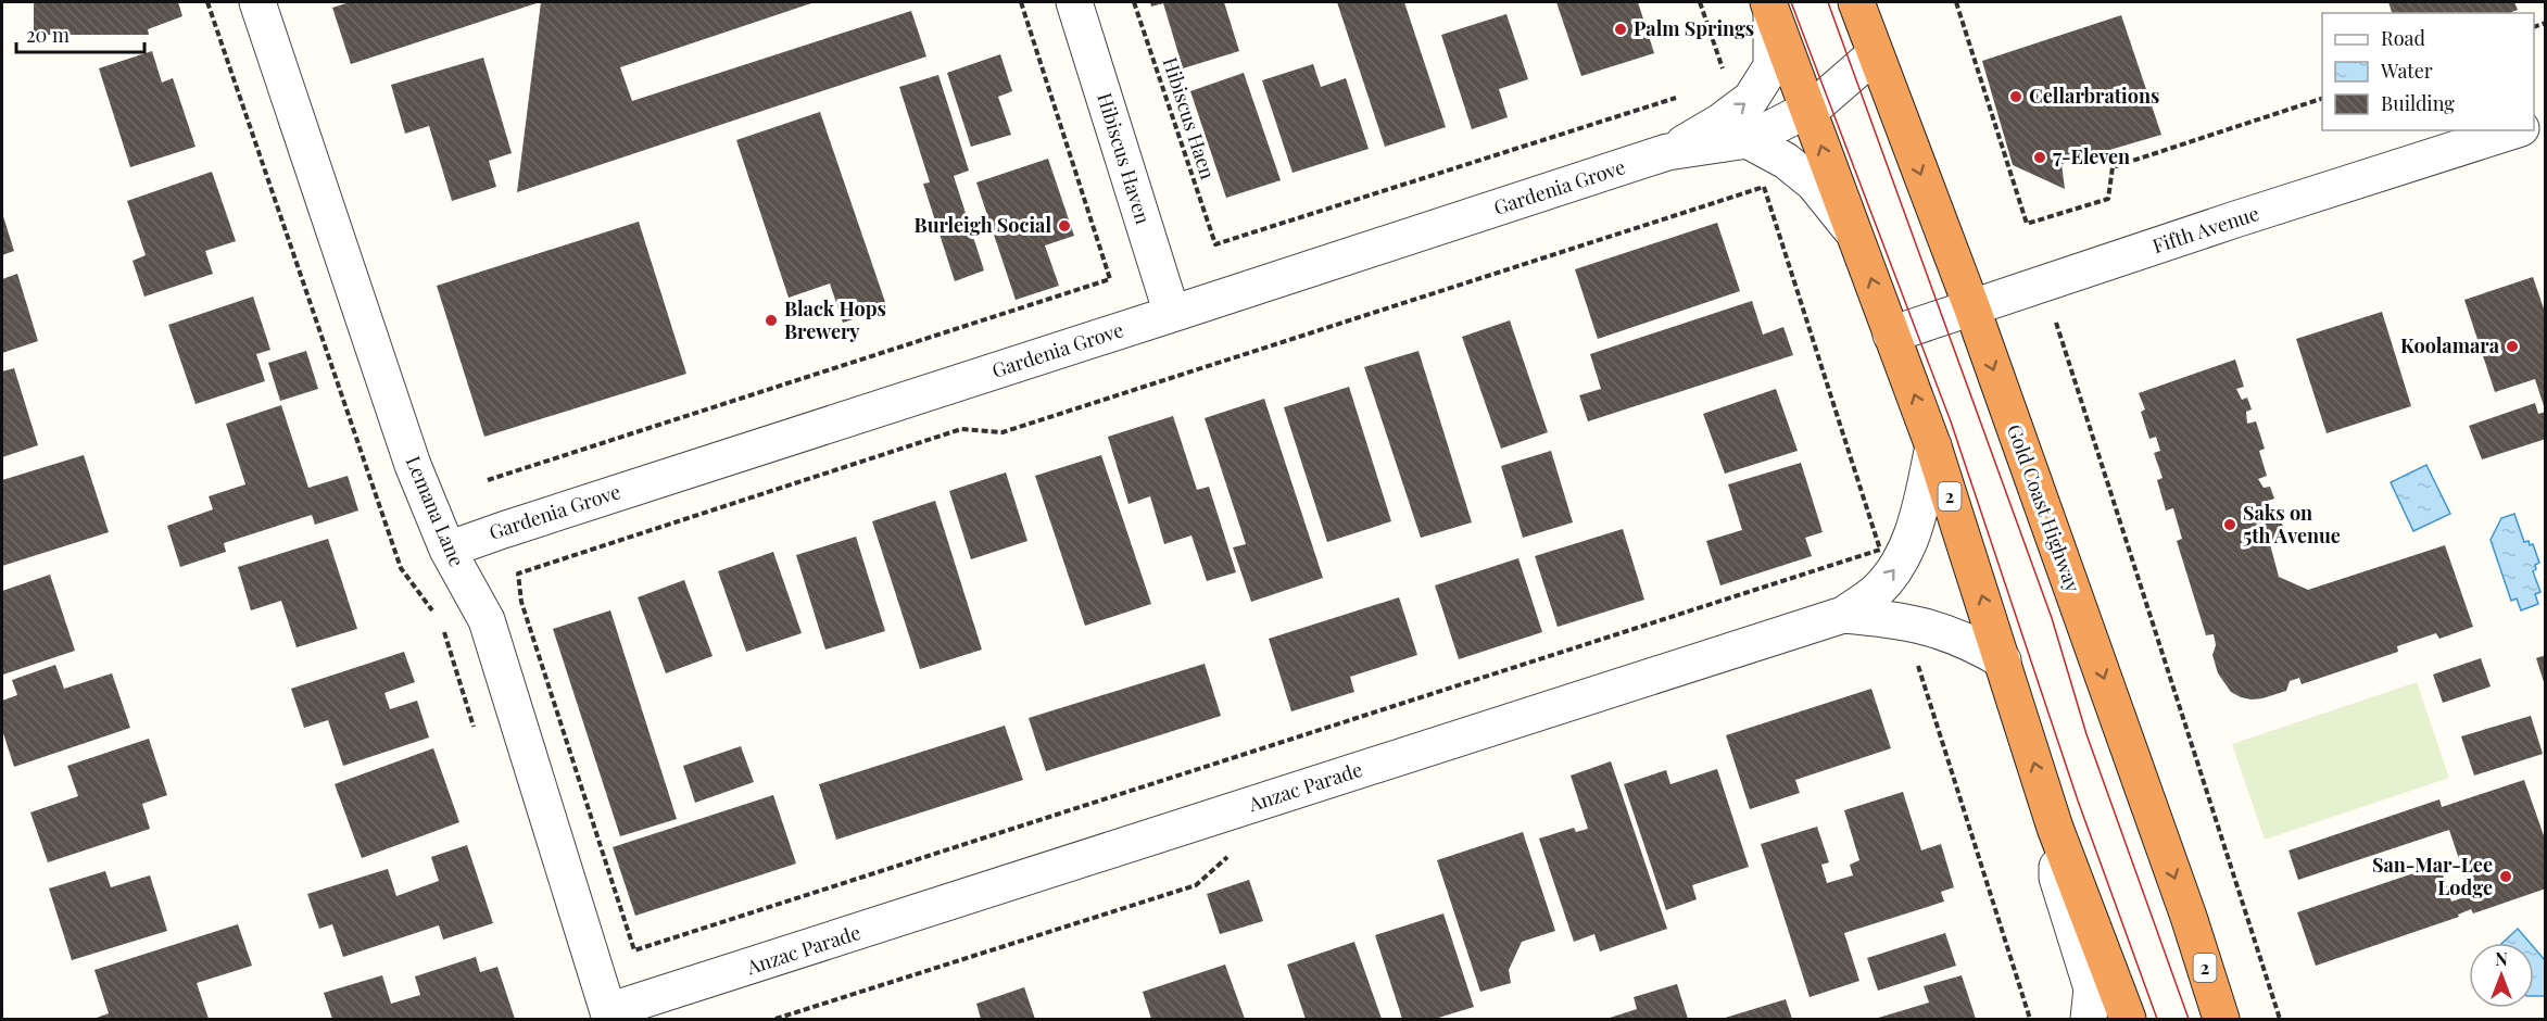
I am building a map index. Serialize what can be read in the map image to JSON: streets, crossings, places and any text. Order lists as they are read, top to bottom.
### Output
{
  "streets": {
    "highway": ["2", "Gold Coast Highway"],
    "street": [
      "Hibiscus Haven",
      "Gardenia Grove",
      "Fifth Avenue",
      "Lemana Lane",
      "Anzac Parade"
    ],
    "path": ["Hibiscus Haen"]
  },
  "crossings": [
    ["Hibiscus Haven", "Gardenia Grove"],
    ["Gardenia Grove", "2"],
    ["Gardenia Grove", "Gold Coast Highway"],
    ["Gardenia Grove", "Lemana Lane"],
    ["Fifth Avenue", "2"],
    ["Fifth Avenue", "Gold Coast Highway"],
    ["2", "Anzac Parade"],
    ["Lemana Lane", "Anzac Parade"]
  ],
  "places": [
    "Palm Springs",
    "Cellarbrations",
    "7-Eleven",
    "Burleigh Social",
    "Black Hops Brewery",
    "Koolamara",
    "Saks on 5th Avenue",
    "San-Mar-Lee Lodge"
  ],
  "legend": ["Road", "Water", "Building"],
  "scale_bar": "20 m",
  "north": "top"
}
